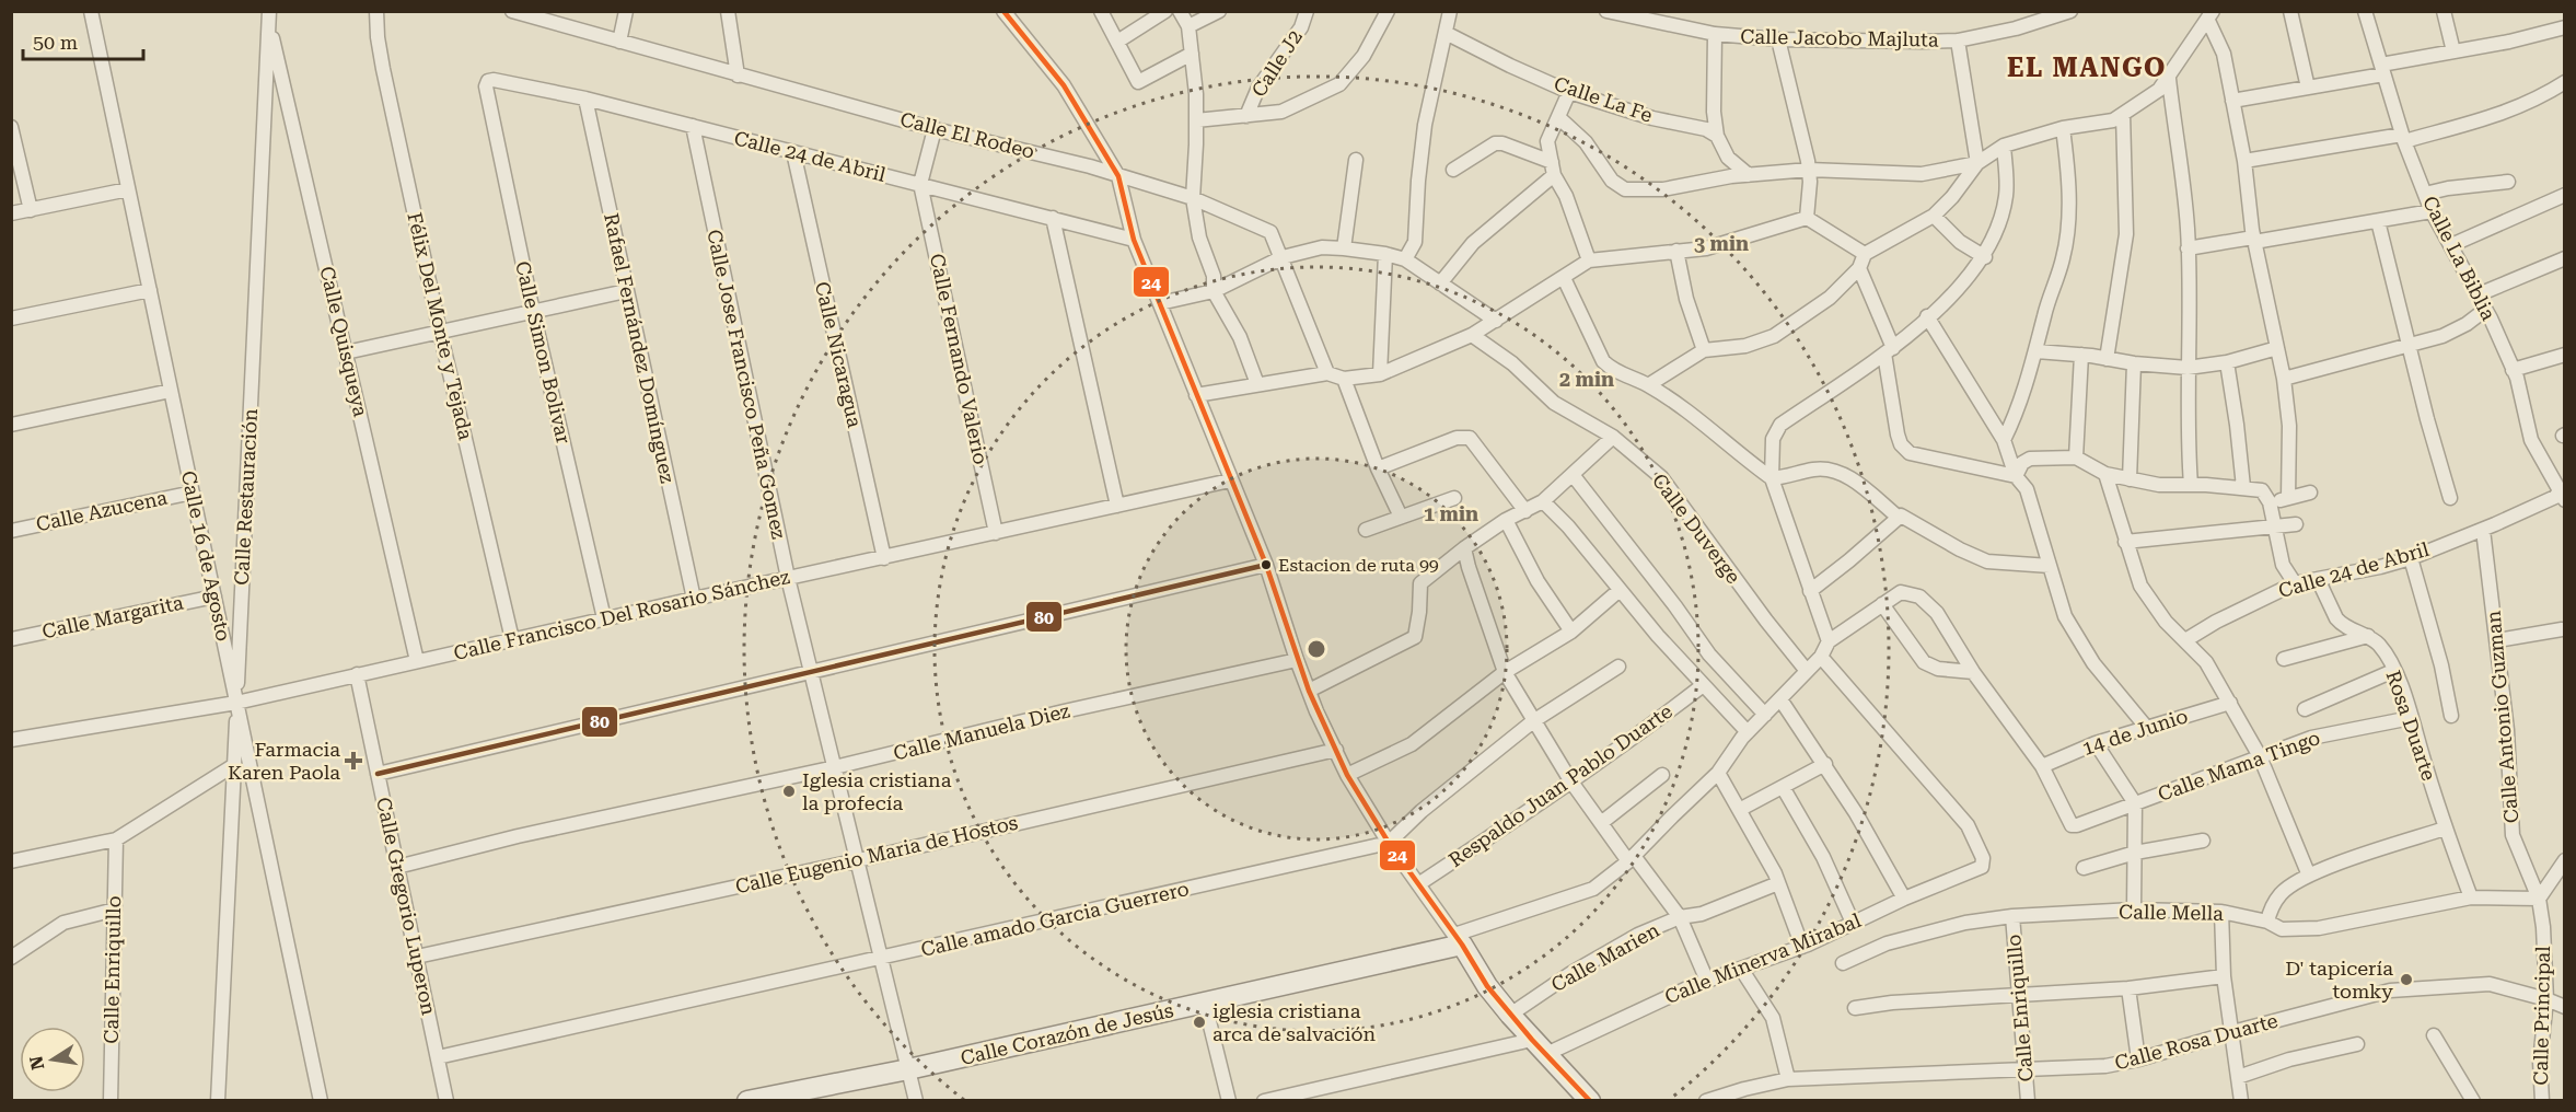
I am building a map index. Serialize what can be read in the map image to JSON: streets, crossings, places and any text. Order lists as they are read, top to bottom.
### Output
{
  "streets": {
    "street": [
      "Calle Jacobo Majluta",
      "Calle J2",
      "Calle La Fe",
      "Calle El Rodeo",
      "Calle 24 de Abril",
      "Calle La Biblia",
      "Félix Del Monte y Tejada",
      "Calle Quisqueya",
      "Rafael Fernández Domínguez",
      "Calle Simon Bolivar",
      "Calle Nicaragua",
      "Calle Fernando Valerio",
      "Calle Jose Francisco Peña Gomez",
      "Calle Restauración",
      "Calle Azucena",
      "Calle Duverge",
      "Calle 16 de Agosto",
      "Calle Francisco Del Rosario Sánchez",
      "Calle Margarita",
      "Calle Antonio Guzman",
      "Rosa Duarte",
      "Calle Manuela Diez",
      "14 de Junio",
      "Calle Mama Tingo",
      "Respaldo Juan Pablo Duarte",
      "Calle Eugenio Maria de Hostos",
      "Calle Gregorio Luperon",
      "Calle Mella",
      "Calle amado Garcia Guerrero",
      "Calle Marien",
      "Calle Minerva Mirabal",
      "Calle Enriquillo",
      "Calle Principal",
      "Calle Corazón de Jesús",
      "Calle Rosa Duarte"
    ]
  },
  "crossings": [
    ["Calle 24 de Abril", "Calle La Biblia"],
    ["Calle 24 de Abril", "Rafael Fernández Domínguez"],
    ["Calle 24 de Abril", "Calle Simon Bolivar"],
    ["Calle 24 de Abril", "Calle Nicaragua"],
    ["Calle 24 de Abril", "Calle Fernando Valerio"],
    ["Calle 24 de Abril", "Calle Jose Francisco Peña Gomez"],
    ["Calle 24 de Abril", "Calle Antonio Guzman"],
    ["Calle 24 de Abril", "Rosa Duarte"],
    ["Félix Del Monte y Tejada", "Calle Francisco Del Rosario Sánchez"],
    ["Calle Quisqueya", "Calle Restauración"],
    ["Calle Quisqueya", "Calle Francisco Del Rosario Sánchez"],
    ["Rafael Fernández Domínguez", "Calle Francisco Del Rosario Sánchez"],
    ["Calle Simon Bolivar", "Calle Francisco Del Rosario Sánchez"],
    ["Calle Nicaragua", "Calle Francisco Del Rosario Sánchez"],
    ["Calle Fernando Valerio", "Calle Francisco Del Rosario Sánchez"],
    ["Calle Jose Francisco Peña Gomez", "Calle Francisco Del Rosario Sánchez"],
    ["Calle Jose Francisco Peña Gomez", "Calle Manuela Diez"],
    ["Calle Jose Francisco Peña Gomez", "Calle Eugenio Maria de Hostos"],
    ["Calle Jose Francisco Peña Gomez", "Calle amado Garcia Guerrero"],
    ["Calle Jose Francisco Peña Gomez", "Calle Corazón de Jesús"],
    ["Calle Restauración", "Calle 16 de Agosto"],
    ["Calle Restauración", "Calle Francisco Del Rosario Sánchez"],
    ["Calle Azucena", "Calle 16 de Agosto"],
    ["Calle 16 de Agosto", "Calle Francisco Del Rosario Sánchez"],
    ["Calle 16 de Agosto", "Calle Margarita"],
    ["Calle Francisco Del Rosario Sánchez", "Calle Gregorio Luperon"],
    ["Calle Antonio Guzman", "Calle Mella"],
    ["Calle Antonio Guzman", "Calle Principal"],
    ["Rosa Duarte", "Calle Mama Tingo"],
    ["Rosa Duarte", "Calle Mella"],
    ["Calle Manuela Diez", "Calle Gregorio Luperon"],
    ["14 de Junio", "Calle Mama Tingo"],
    ["Calle Eugenio Maria de Hostos", "Calle Gregorio Luperon"],
    ["Calle Gregorio Luperon", "Calle amado Garcia Guerrero"],
    ["Calle Mella", "Calle Enriquillo"],
    ["Calle Mella", "Calle Principal"],
    ["Calle Enriquillo", "Calle Rosa Duarte"],
    ["Calle Principal", "Calle Rosa Duarte"]
  ],
  "districts": ["EL MANGO"],
  "places": {
    "other": [
      "Estacion de ruta 99",
      "Iglesia cristiana la profecía",
      "D' tapicería tomky",
      "iglesia cristiana arca de salvación"
    ],
    "health": ["Farmacia Karen Paola"]
  },
  "lines": ["transit line 24", "transit line 80"],
  "scale_bar": "50 m",
  "north": "left",
  "rings": ["3 min", "2 min", "1 min"]
}
